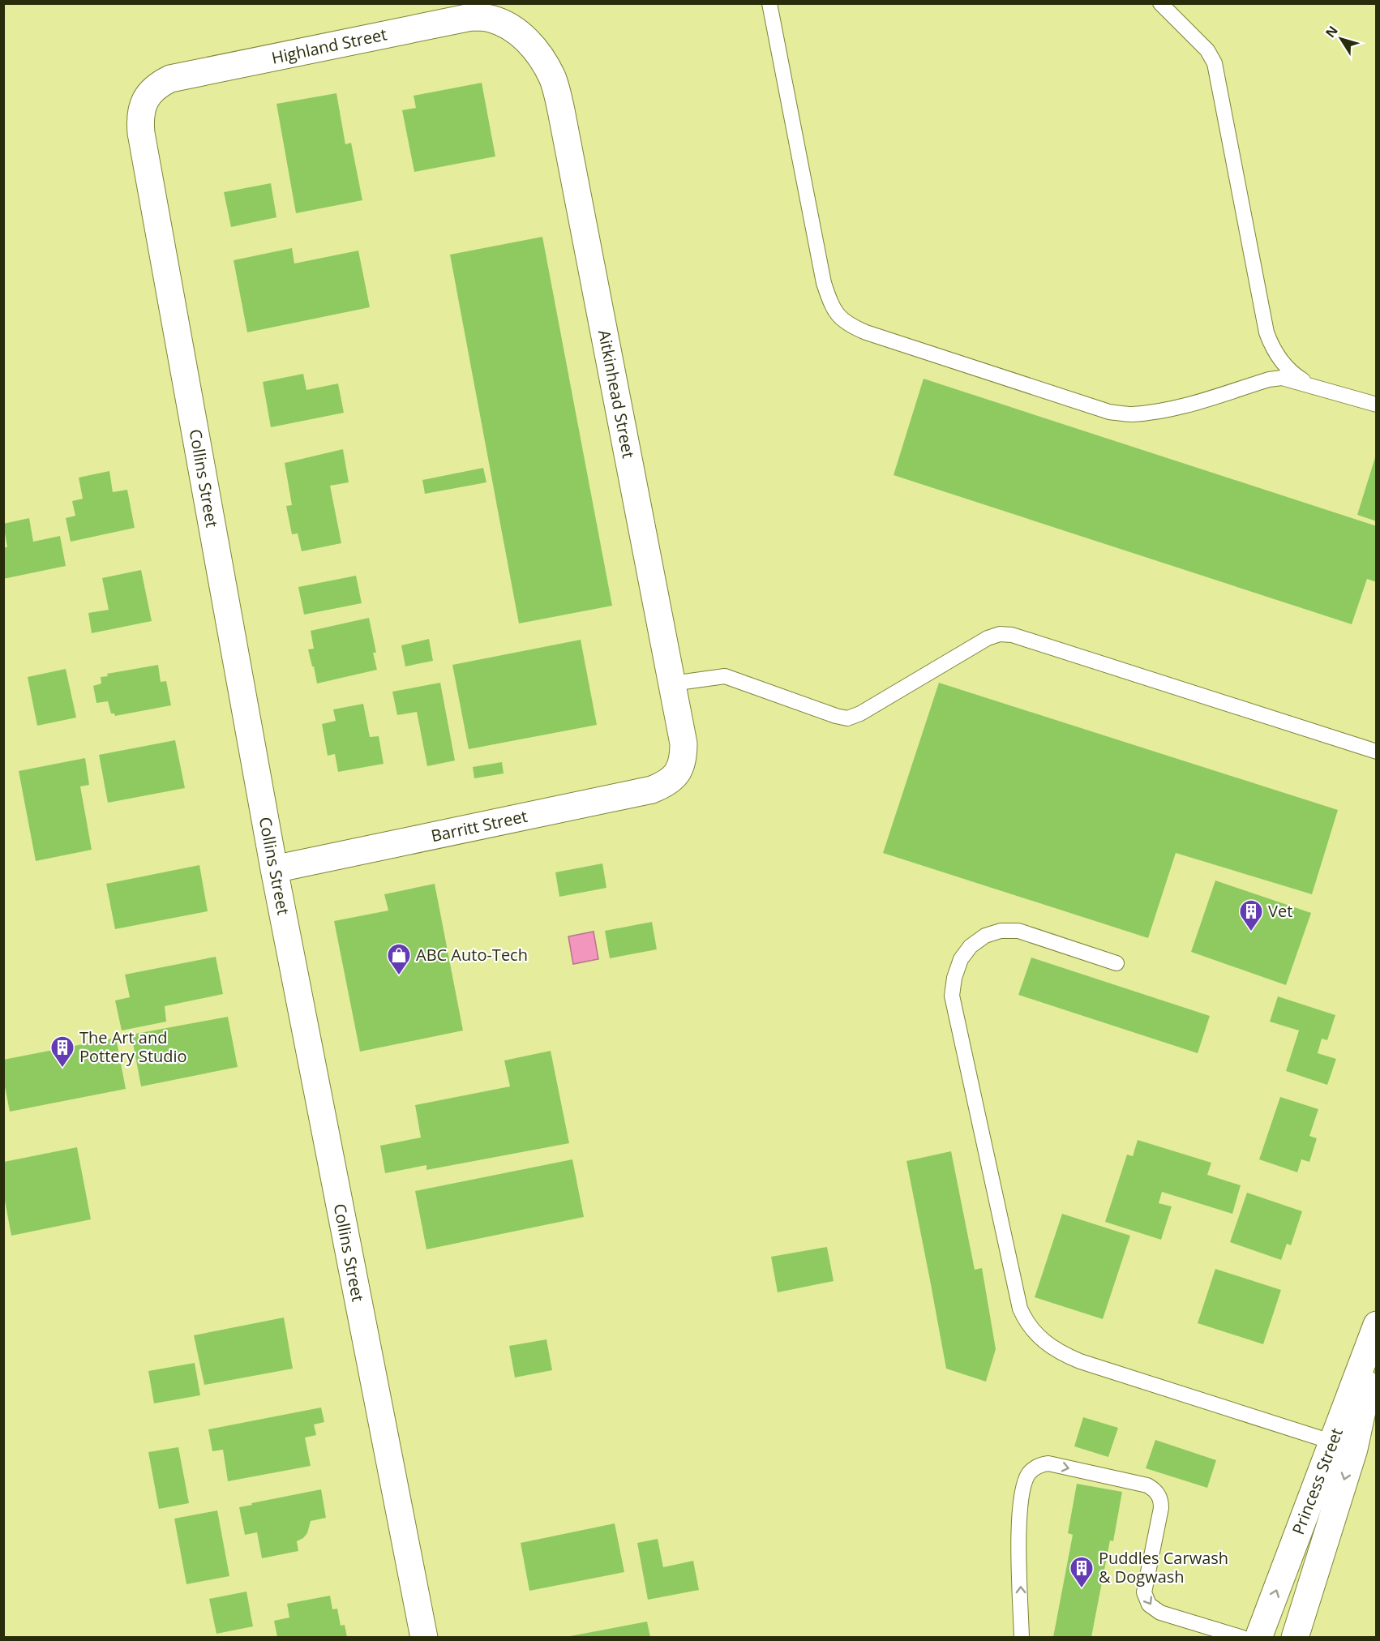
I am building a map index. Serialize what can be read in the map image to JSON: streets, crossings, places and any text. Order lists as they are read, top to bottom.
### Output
{
  "streets": {
    "street": [
      "Highland Street",
      "Aitkinhead Street",
      "Collins Street",
      "Barritt Street",
      "Princess Street"
    ]
  },
  "crossings": [
    ["Highland Street", "Aitkinhead Street"],
    ["Highland Street", "Collins Street"],
    ["Aitkinhead Street", "Barritt Street"],
    ["Collins Street", "Barritt Street"]
  ],
  "places": {
    "building": ["Vet", "The Art and Pottery Studio", "Puddles Carwash & Dogwash"],
    "shop": ["ABC Auto-Tech"]
  },
  "north": "top left"
}
